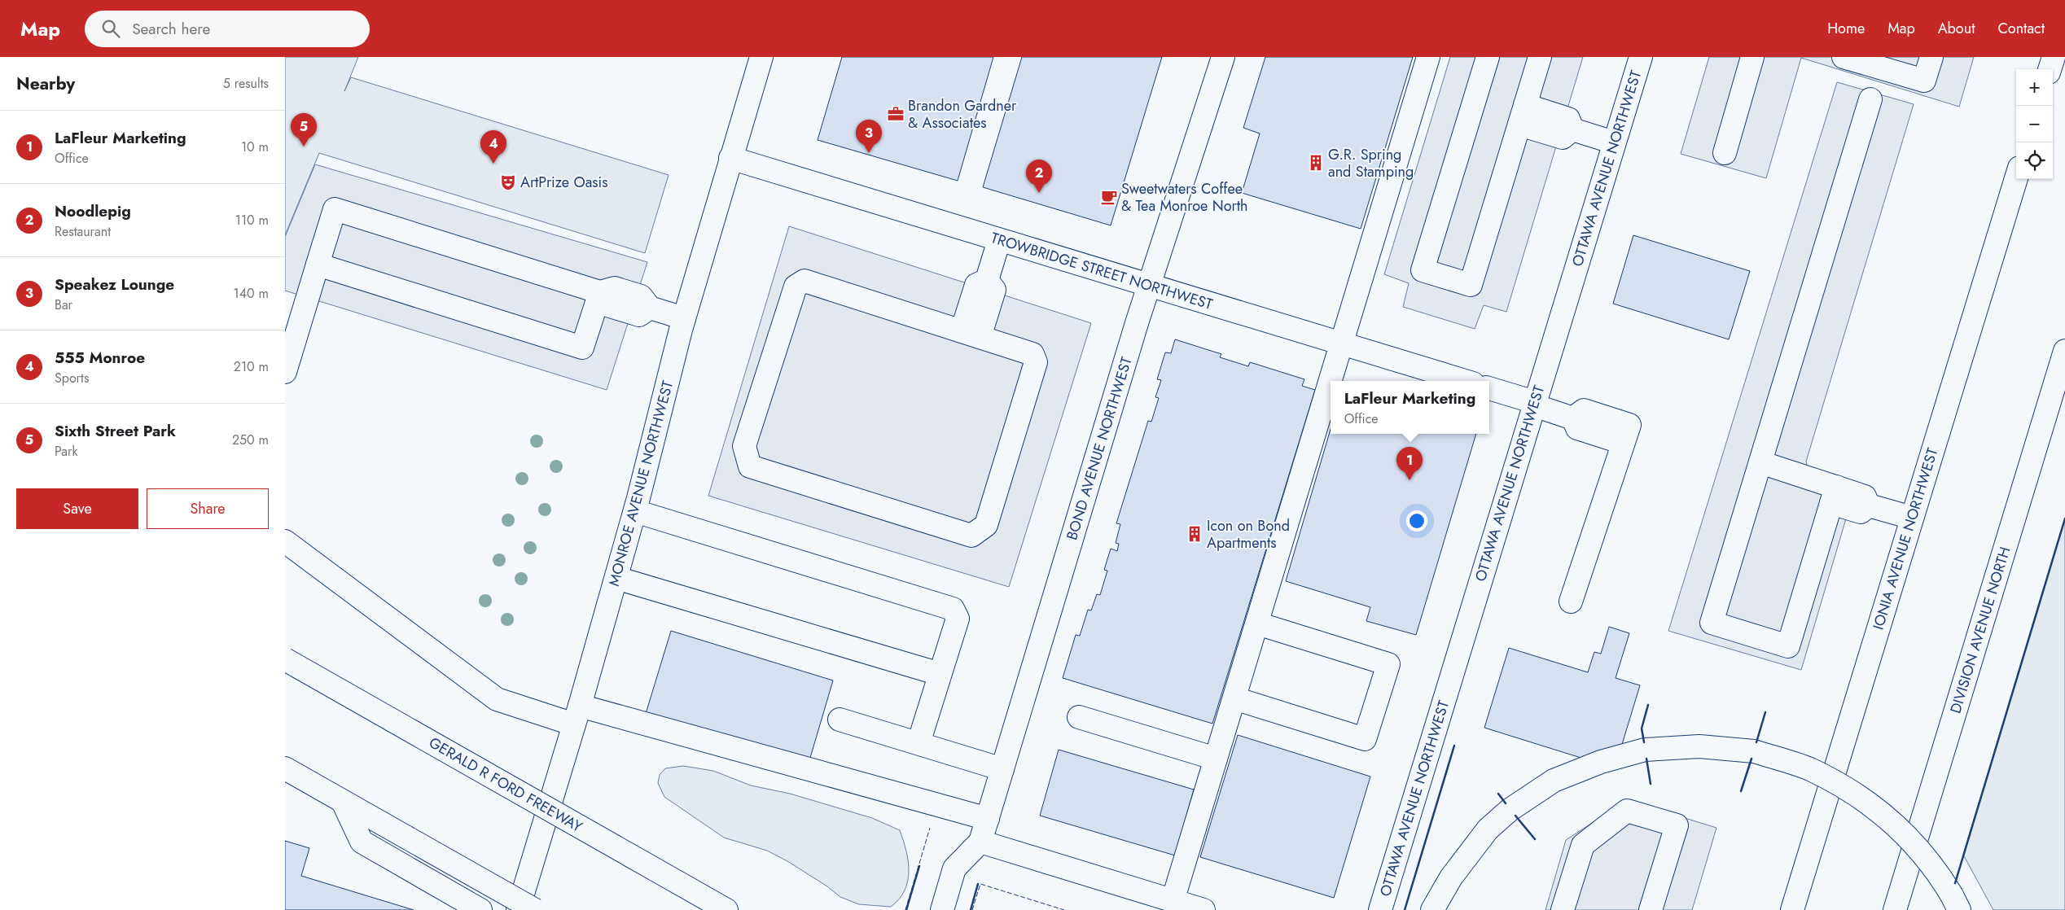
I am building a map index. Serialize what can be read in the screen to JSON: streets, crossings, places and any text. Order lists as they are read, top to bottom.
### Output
{
  "streets": {
    "main road": [
      "OTTAWA AVENUE NORTHWEST",
      "TROWBRIDGE STREET NORTHWEST",
      "BOND AVENUE NORTHWEST",
      "MONROE AVENUE NORTHWEST",
      "IONIA AVENUE NORTHWEST",
      "DIVISION AVENUE NORTH",
      "GERALD R FORD FREEWAY"
    ]
  },
  "crossings": [
    ["TROWBRIDGE STREET NORTHWEST", "BOND AVENUE NORTHWEST"],
    ["TROWBRIDGE STREET NORTHWEST", "MONROE AVENUE NORTHWEST"]
  ],
  "places": {
    "office": ["Brandon Gardner & Associates"],
    "building": ["G.R. Spring and Stamping", "Icon on Bond Apartments"],
    "theatre": ["ArtPrize Oasis"],
    "cafe": ["Sweetwaters Coffee & Tea Monroe North"]
  },
  "page": {
    "header": "Map",
    "search": "Search here",
    "nav": [
      "Home",
      "Map",
      "About",
      "Contact"
    ],
    "heading": ["Nearby", "5 results"],
    "map_buttons": ["+", "−"],
    "list": [
      {
        "mark": "1",
        "name": "LaFleur Marketing",
        "note": "Office",
        "value": "10 m"
      },
      {
        "mark": "2",
        "name": "Noodlepig",
        "note": "Restaurant",
        "value": "110 m"
      },
      {
        "mark": "3",
        "name": "Speakez Lounge",
        "note": "Bar",
        "value": "140 m"
      },
      {
        "mark": "4",
        "name": "555 Monroe",
        "note": "Sports",
        "value": "210 m"
      },
      {
        "mark": "5",
        "name": "Sixth Street Park",
        "note": "Park",
        "value": "250 m"
      }
    ],
    "pins": [
      "5",
      "3",
      "4",
      "2",
      "1"
    ],
    "popup": ["LaFleur Marketing", "Office"],
    "buttons": ["Save", "Share"]
  }
}
